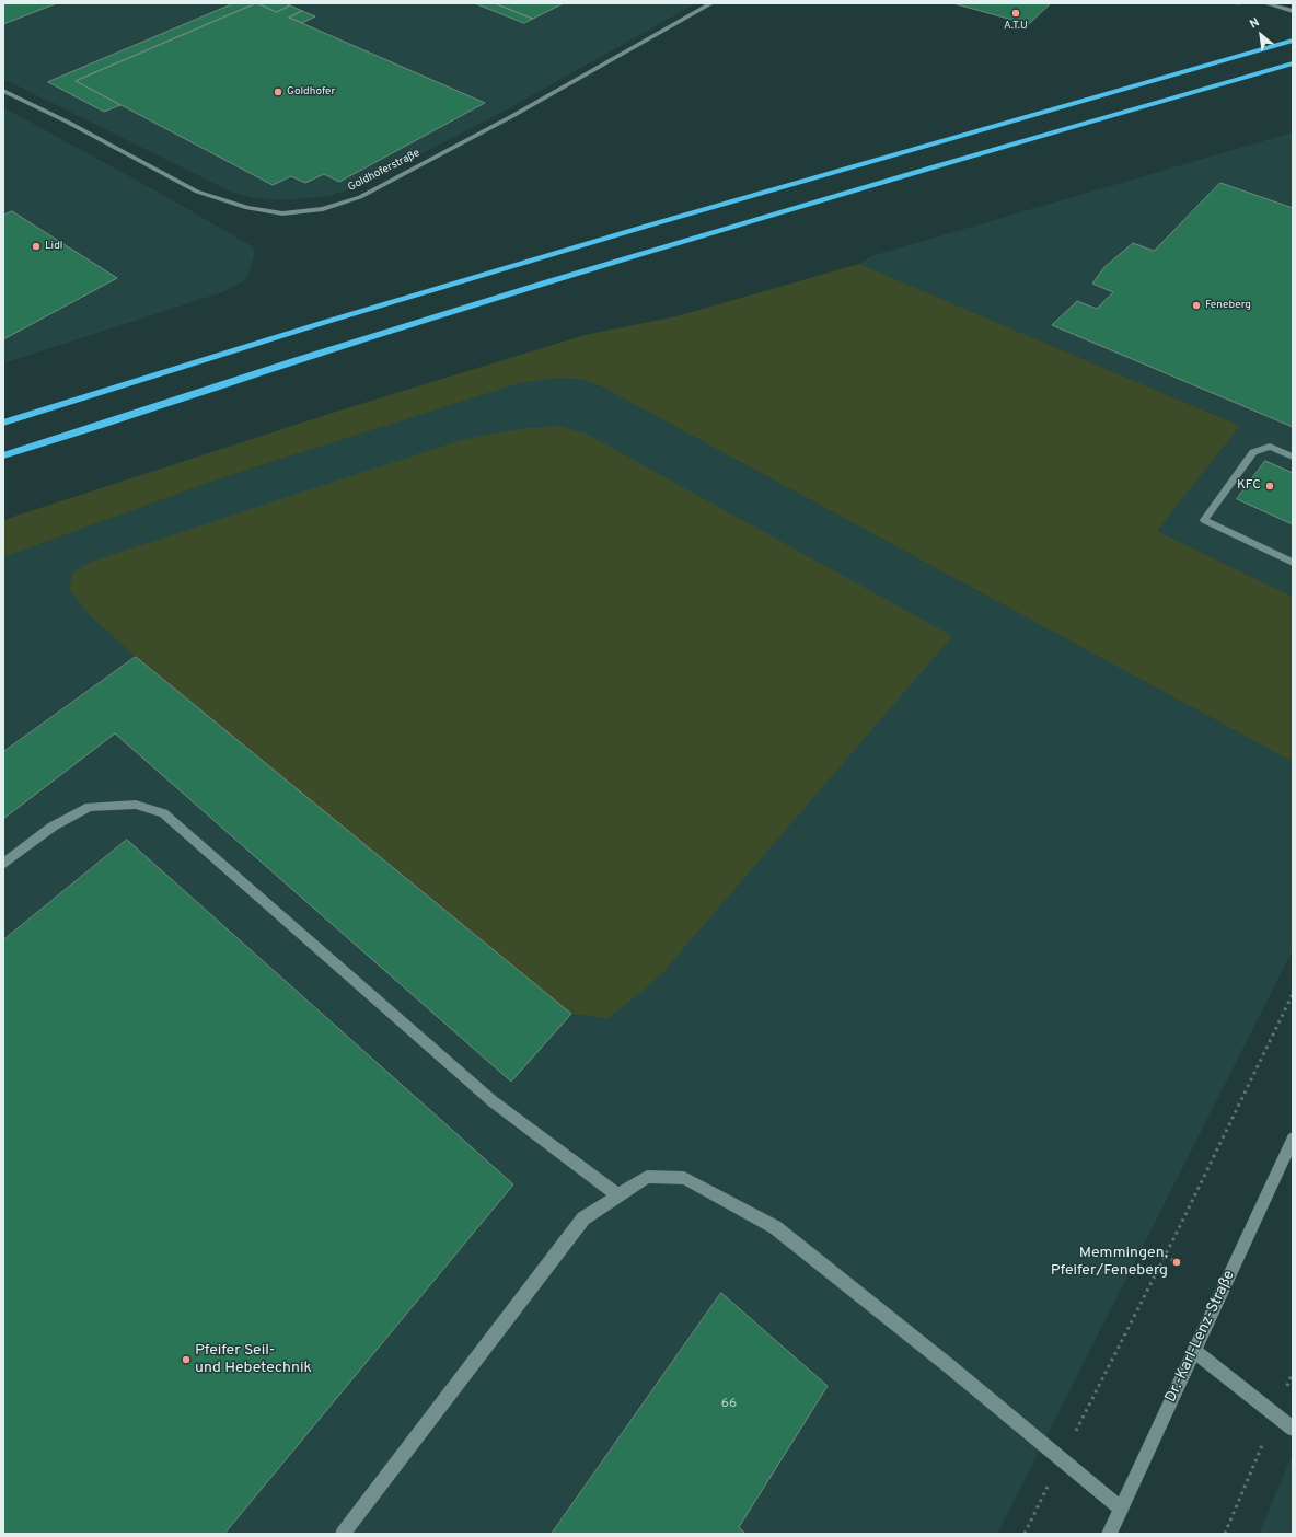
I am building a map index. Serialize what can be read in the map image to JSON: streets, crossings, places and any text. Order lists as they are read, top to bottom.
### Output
{
  "streets": {
    "street": ["Goldhoferstraße", "Dr.-Karl-Lenz-Straße"]
  },
  "places": [
    "A.T.U",
    "Goldhofer",
    "Lidl",
    "Feneberg",
    "KFC",
    "Memmingen, Pfeifer/Feneberg",
    "Pfeifer Seil- und Hebetechnik"
  ],
  "house_numbers": ["66"],
  "north": "top left"
}
